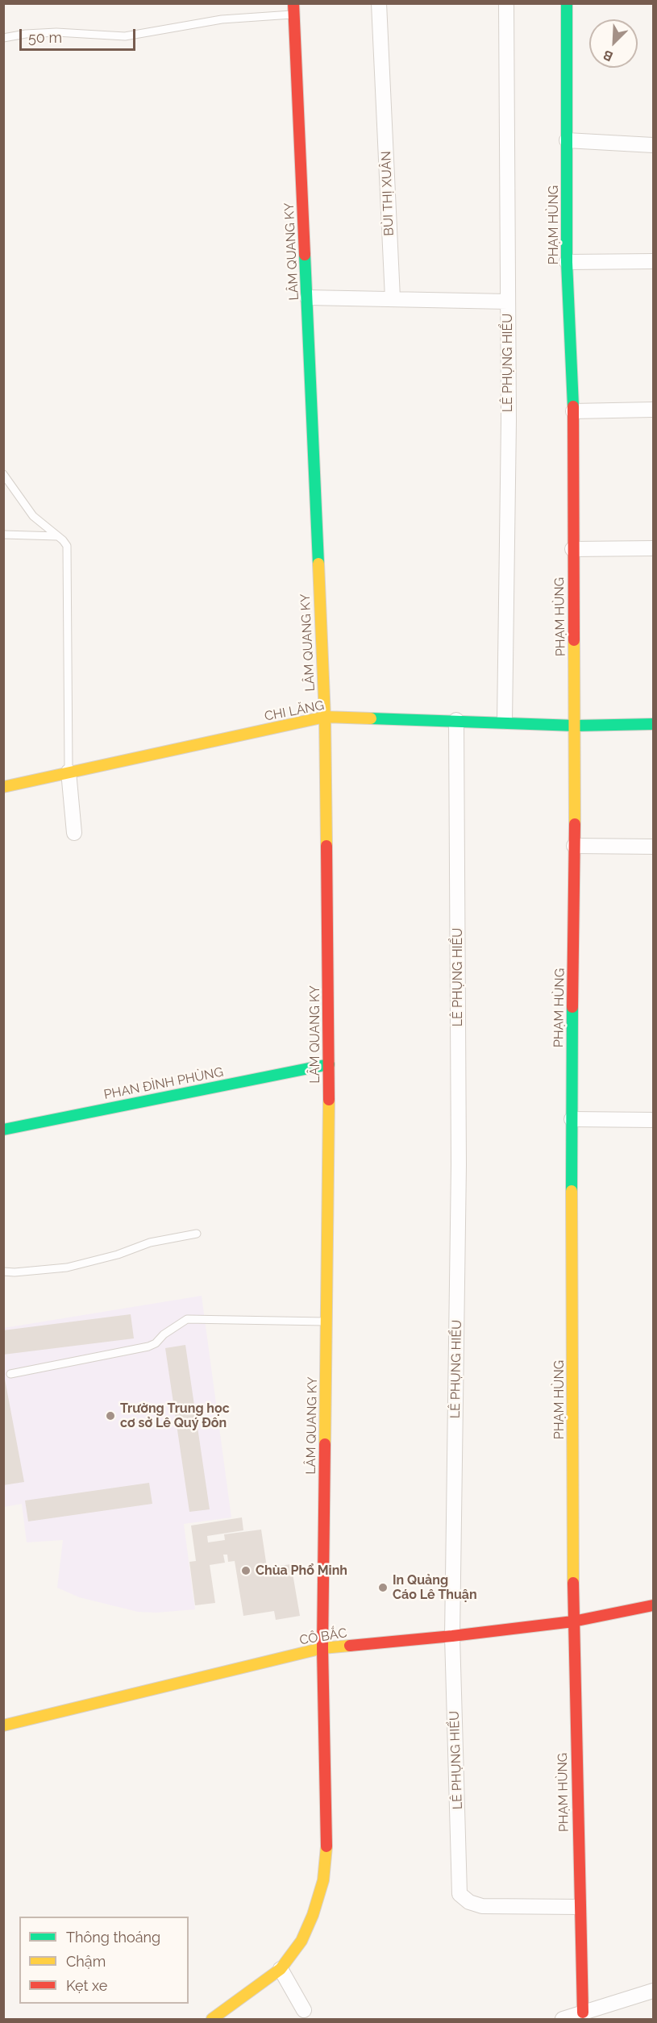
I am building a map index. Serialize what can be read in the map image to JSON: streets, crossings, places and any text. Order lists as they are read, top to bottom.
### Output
{
  "streets": {
    "street": [
      "BÙI THỊ XUÂN",
      "PHẠM HÙNG",
      "LÂM QUANG KY",
      "LÊ PHỤNG HIỂU",
      "CHI LĂNG",
      "PHAN ĐÌNH PHÙNG",
      "CÔ BẮC"
    ]
  },
  "crossings": [
    ["PHẠM HÙNG", "LÊ PHỤNG HIỂU"],
    ["PHẠM HÙNG", "CHI LĂNG"],
    ["PHẠM HÙNG", "CÔ BẮC"],
    ["LÂM QUANG KY", "CHI LĂNG"],
    ["LÂM QUANG KY", "PHAN ĐÌNH PHÙNG"],
    ["LÂM QUANG KY", "CÔ BẮC"],
    ["LÊ PHỤNG HIỂU", "CHI LĂNG"],
    ["LÊ PHỤNG HIỂU", "CÔ BẮC"]
  ],
  "places": ["Trường Trung học cơ sở Lê Quý Đôn", "Chùa Phổ Minh", "In Quảng Cáo Lê Thuận"],
  "legend": ["Thông thoáng", "Chậm", "Kẹt xe"],
  "scale_bar": "50 m",
  "north": "bottom left"
}
